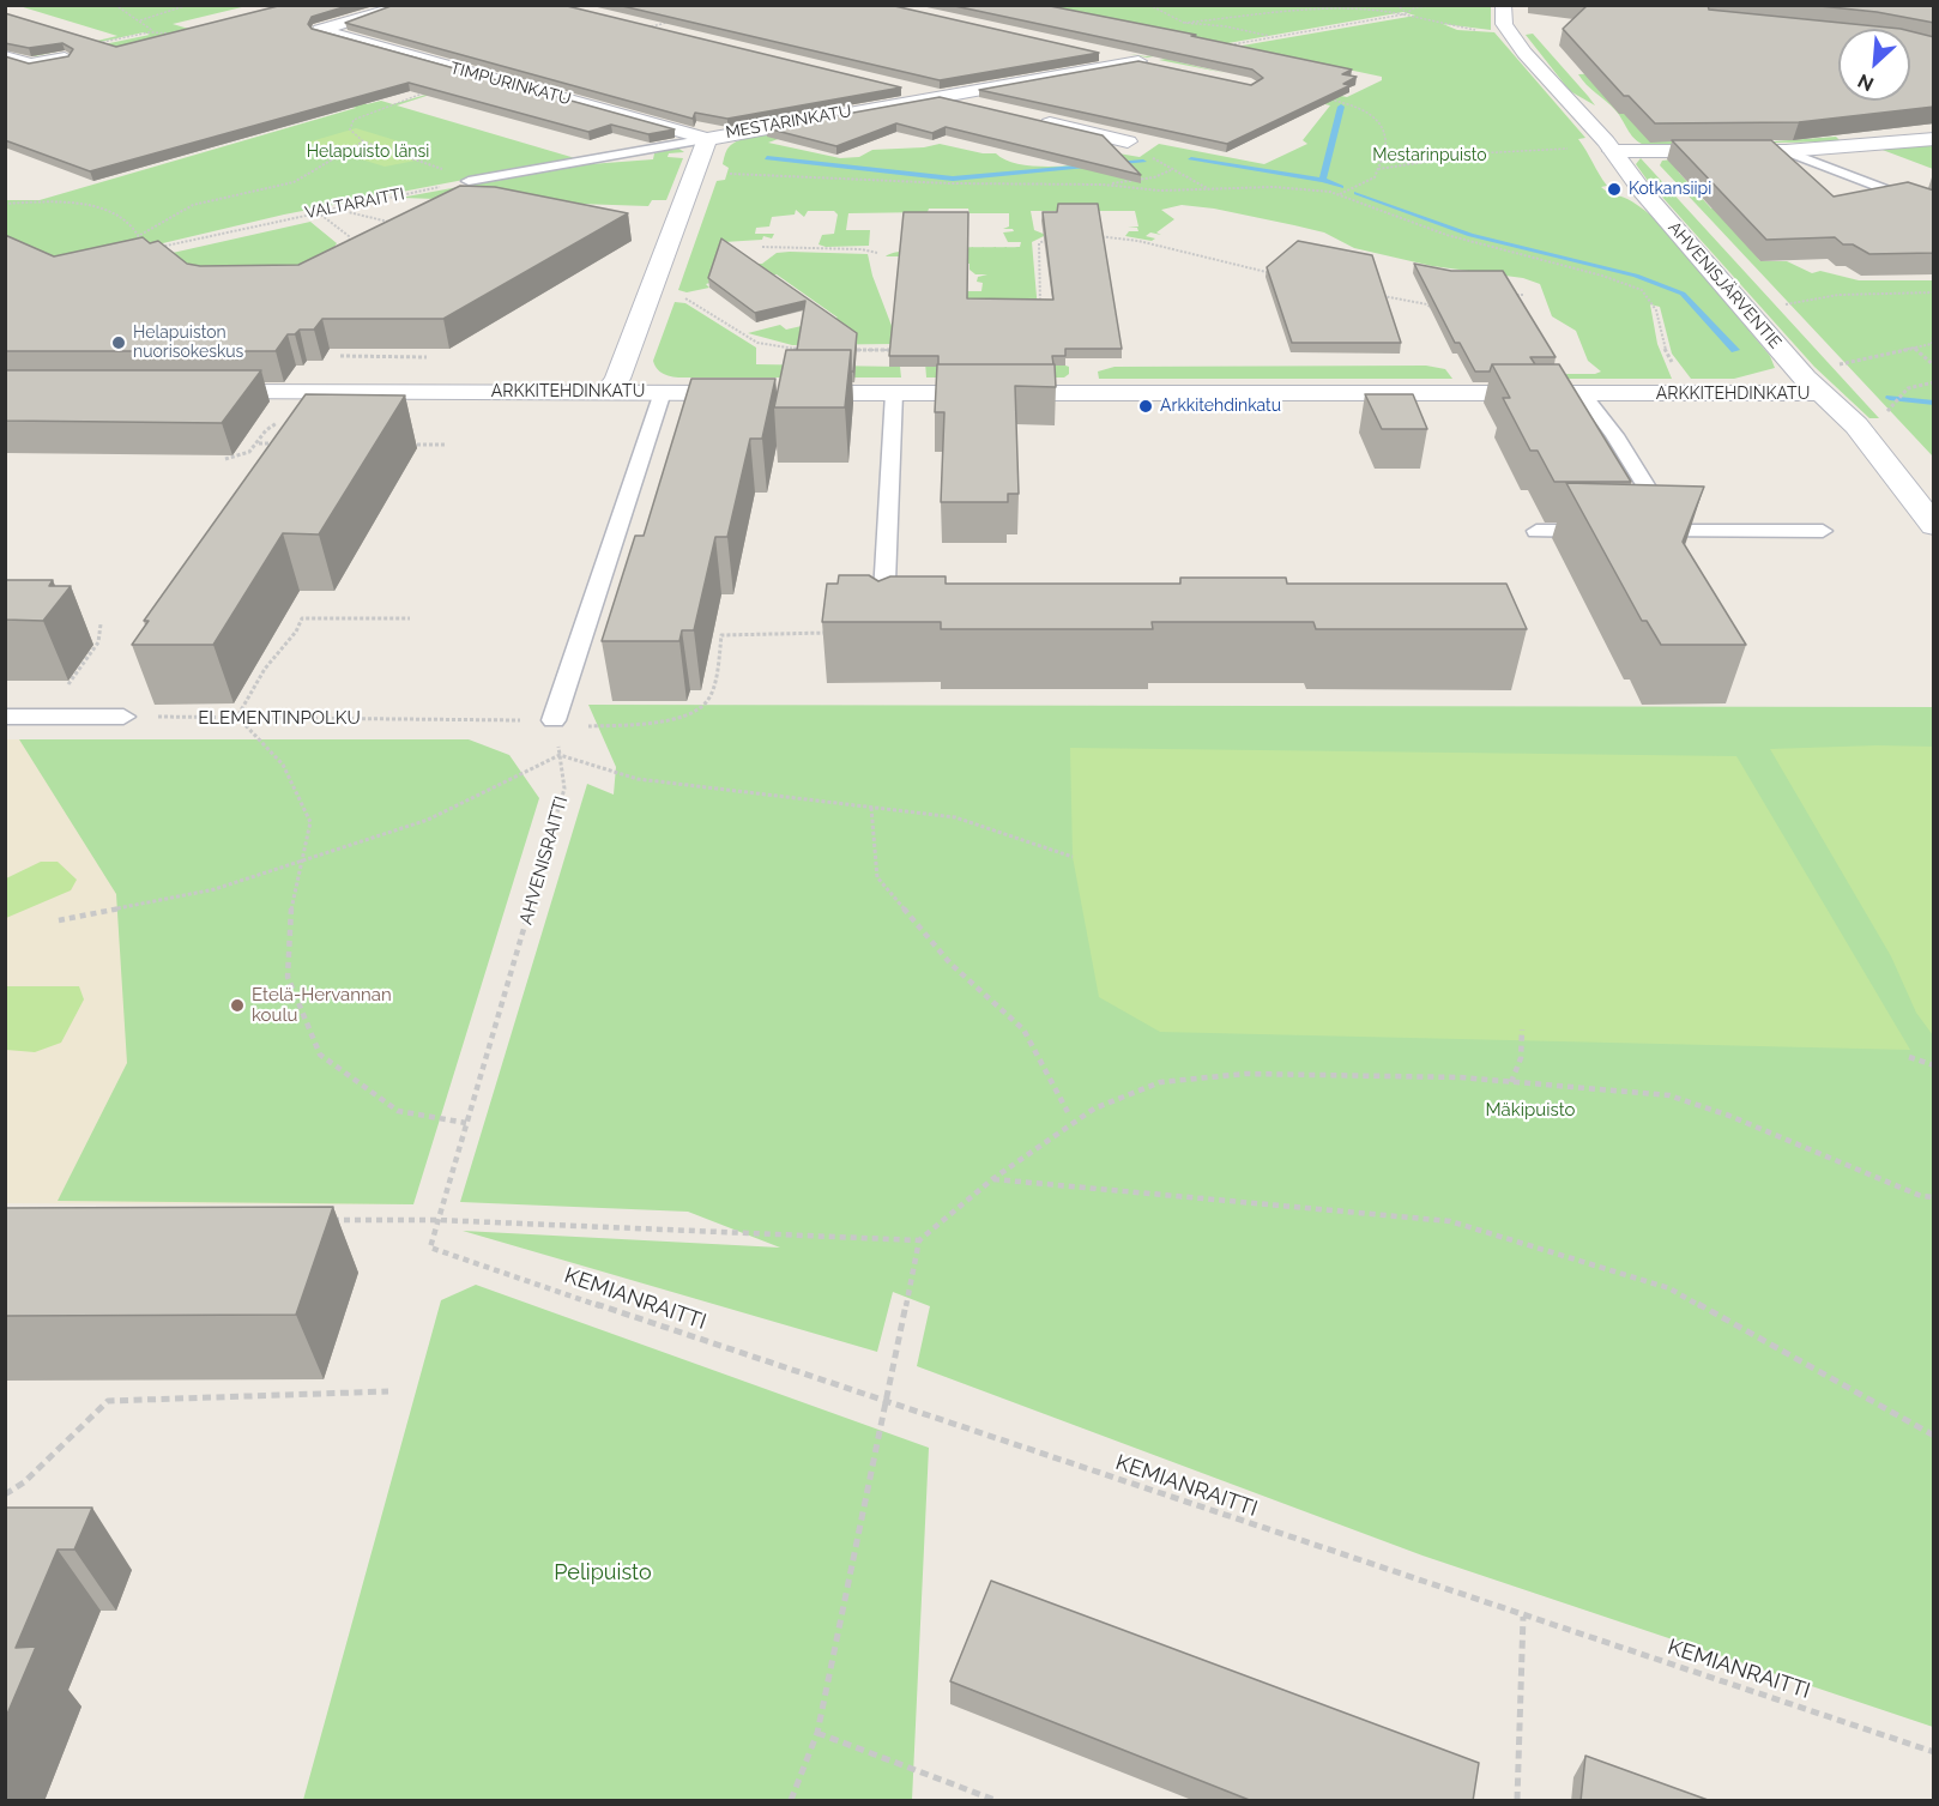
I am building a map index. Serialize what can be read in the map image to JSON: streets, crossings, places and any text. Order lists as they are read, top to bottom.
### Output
{
  "streets": {
    "street": [
      "TIMPURINKATU",
      "MESTARINKATU",
      "AHVENISJÄRVENTIE",
      "ARKKITEHDINKATU"
    ],
    "path": [
      "VALTARAITTI",
      "ELEMENTINPOLKU",
      "AHVENISRAITTI",
      "KEMIANRAITTI"
    ]
  },
  "crossings": [
    ["TIMPURINKATU", "MESTARINKATU"],
    ["MESTARINKATU", "ARKKITEHDINKATU"],
    ["AHVENISJÄRVENTIE", "ARKKITEHDINKATU"],
    ["ELEMENTINPOLKU", "AHVENISRAITTI"],
    ["AHVENISRAITTI", "KEMIANRAITTI"]
  ],
  "parks": [
    "Helapuisto länsi",
    "Mestarinpuisto",
    "Mäkipuisto",
    "Pelipuisto"
  ],
  "places": [
    "Kotkansiipi",
    "Helapuiston nuorisokeskus",
    "Arkkitehdinkatu",
    "Etelä-Hervannan koulu"
  ],
  "north": "bottom left"
}
